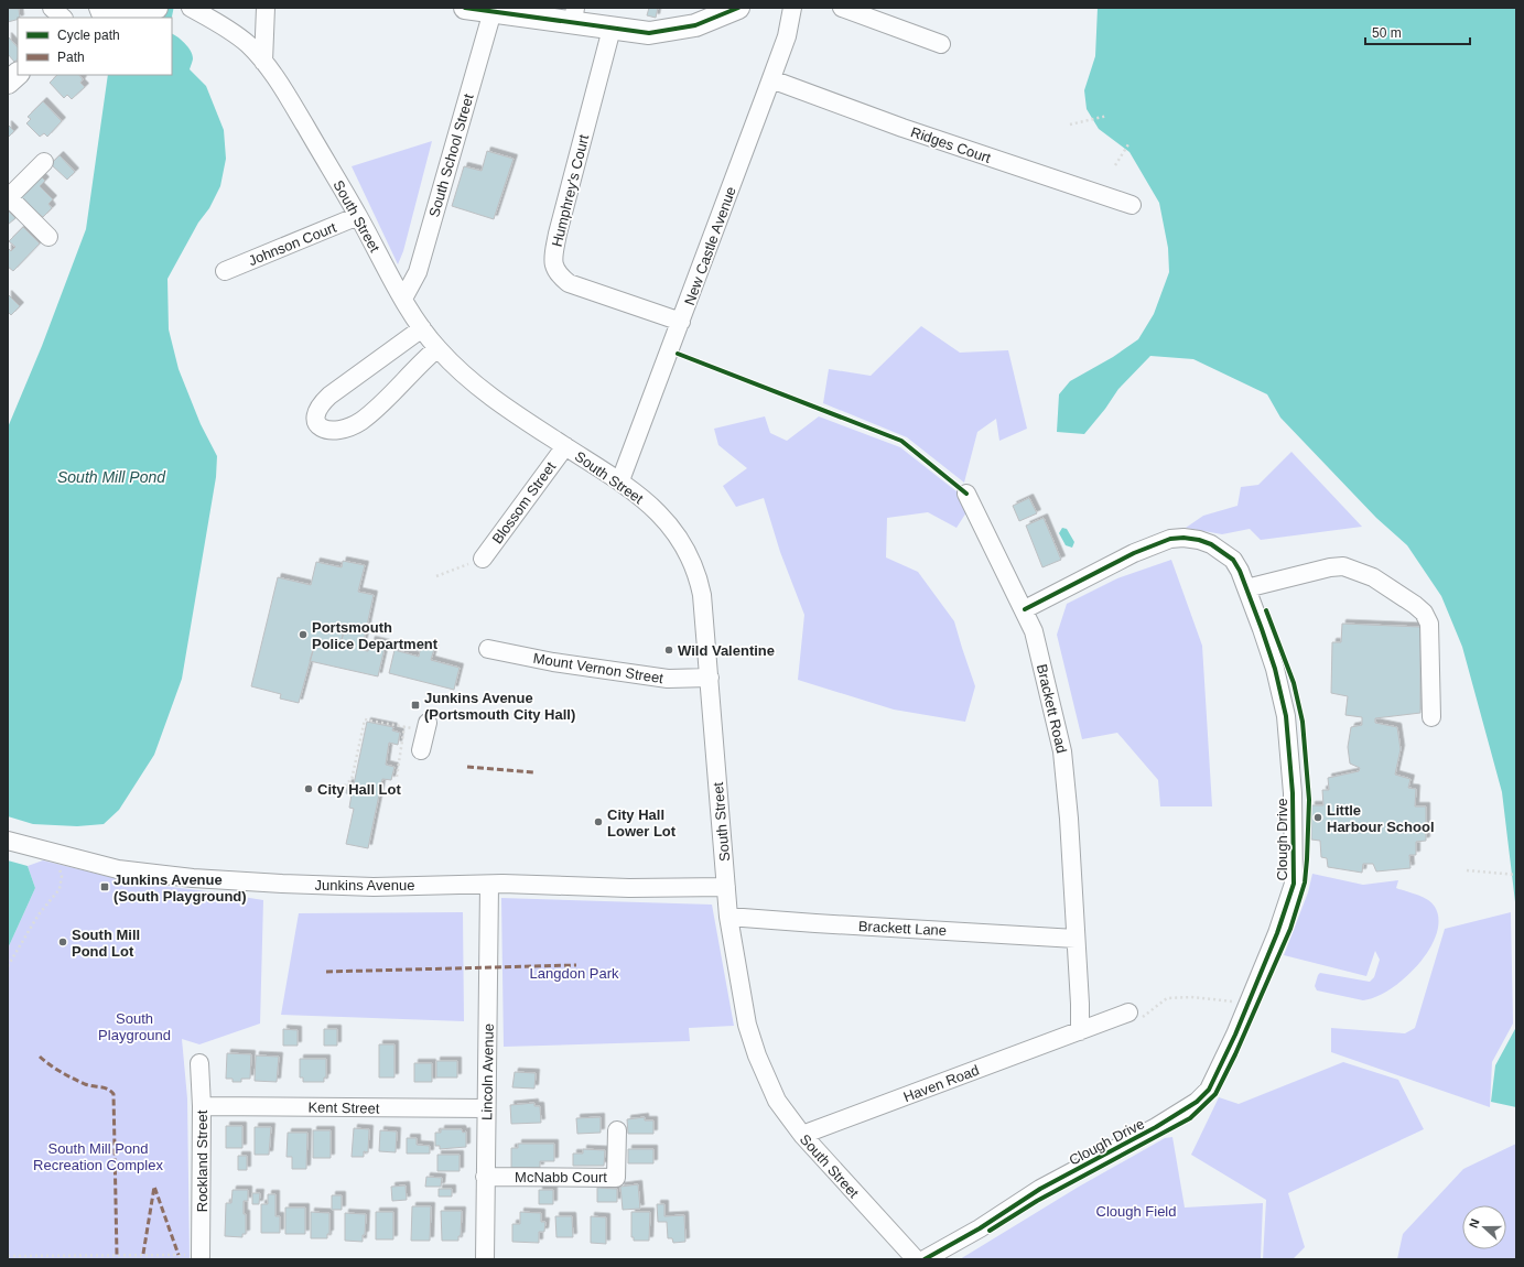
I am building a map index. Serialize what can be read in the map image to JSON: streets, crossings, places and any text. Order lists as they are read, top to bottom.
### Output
{
  "streets": {
    "street": [
      "Ridges Court",
      "South School Street",
      "Humphrey's Court",
      "South Street",
      "Johnson Court",
      "New Castle Avenue",
      "Blossom Street",
      "Mount Vernon Street",
      "Brackett Road",
      "Clough Drive",
      "Junkins Avenue",
      "Brackett Lane",
      "Lincoln Avenue",
      "Haven Road",
      "Kent Street",
      "Rockland Street",
      "McNabb Court"
    ]
  },
  "crossings": [
    ["Ridges Court", "New Castle Avenue"],
    ["South School Street", "South Street"],
    ["Humphrey's Court", "New Castle Avenue"],
    ["South Street", "Johnson Court"],
    ["South Street", "New Castle Avenue"],
    ["South Street", "Blossom Street"],
    ["South Street", "Mount Vernon Street"],
    ["South Street", "Junkins Avenue"],
    ["South Street", "Brackett Lane"],
    ["South Street", "Haven Road"],
    ["Brackett Road", "Clough Drive"],
    ["Brackett Road", "Brackett Lane"],
    ["Junkins Avenue", "Lincoln Avenue"],
    ["Lincoln Avenue", "Kent Street"],
    ["Lincoln Avenue", "McNabb Court"],
    ["Kent Street", "Rockland Street"]
  ],
  "water": ["South Mill Pond"],
  "parks": [
    "Langdon Park",
    "South Playground",
    "South Mill Pond Recreation Complex",
    "Clough Field"
  ],
  "places": {
    "other": [
      "Portsmouth Police Department",
      "Wild Valentine",
      "City Hall Lot",
      "Little Harbour School",
      "City Hall Lower Lot",
      "South Mill Pond Lot"
    ],
    "transit": ["Junkins Avenue (Portsmouth City Hall)", "Junkins Avenue (South Playground)"]
  },
  "legend": ["Cycle path", "Path"],
  "scale_bar": "50 m",
  "north": "left"
}
